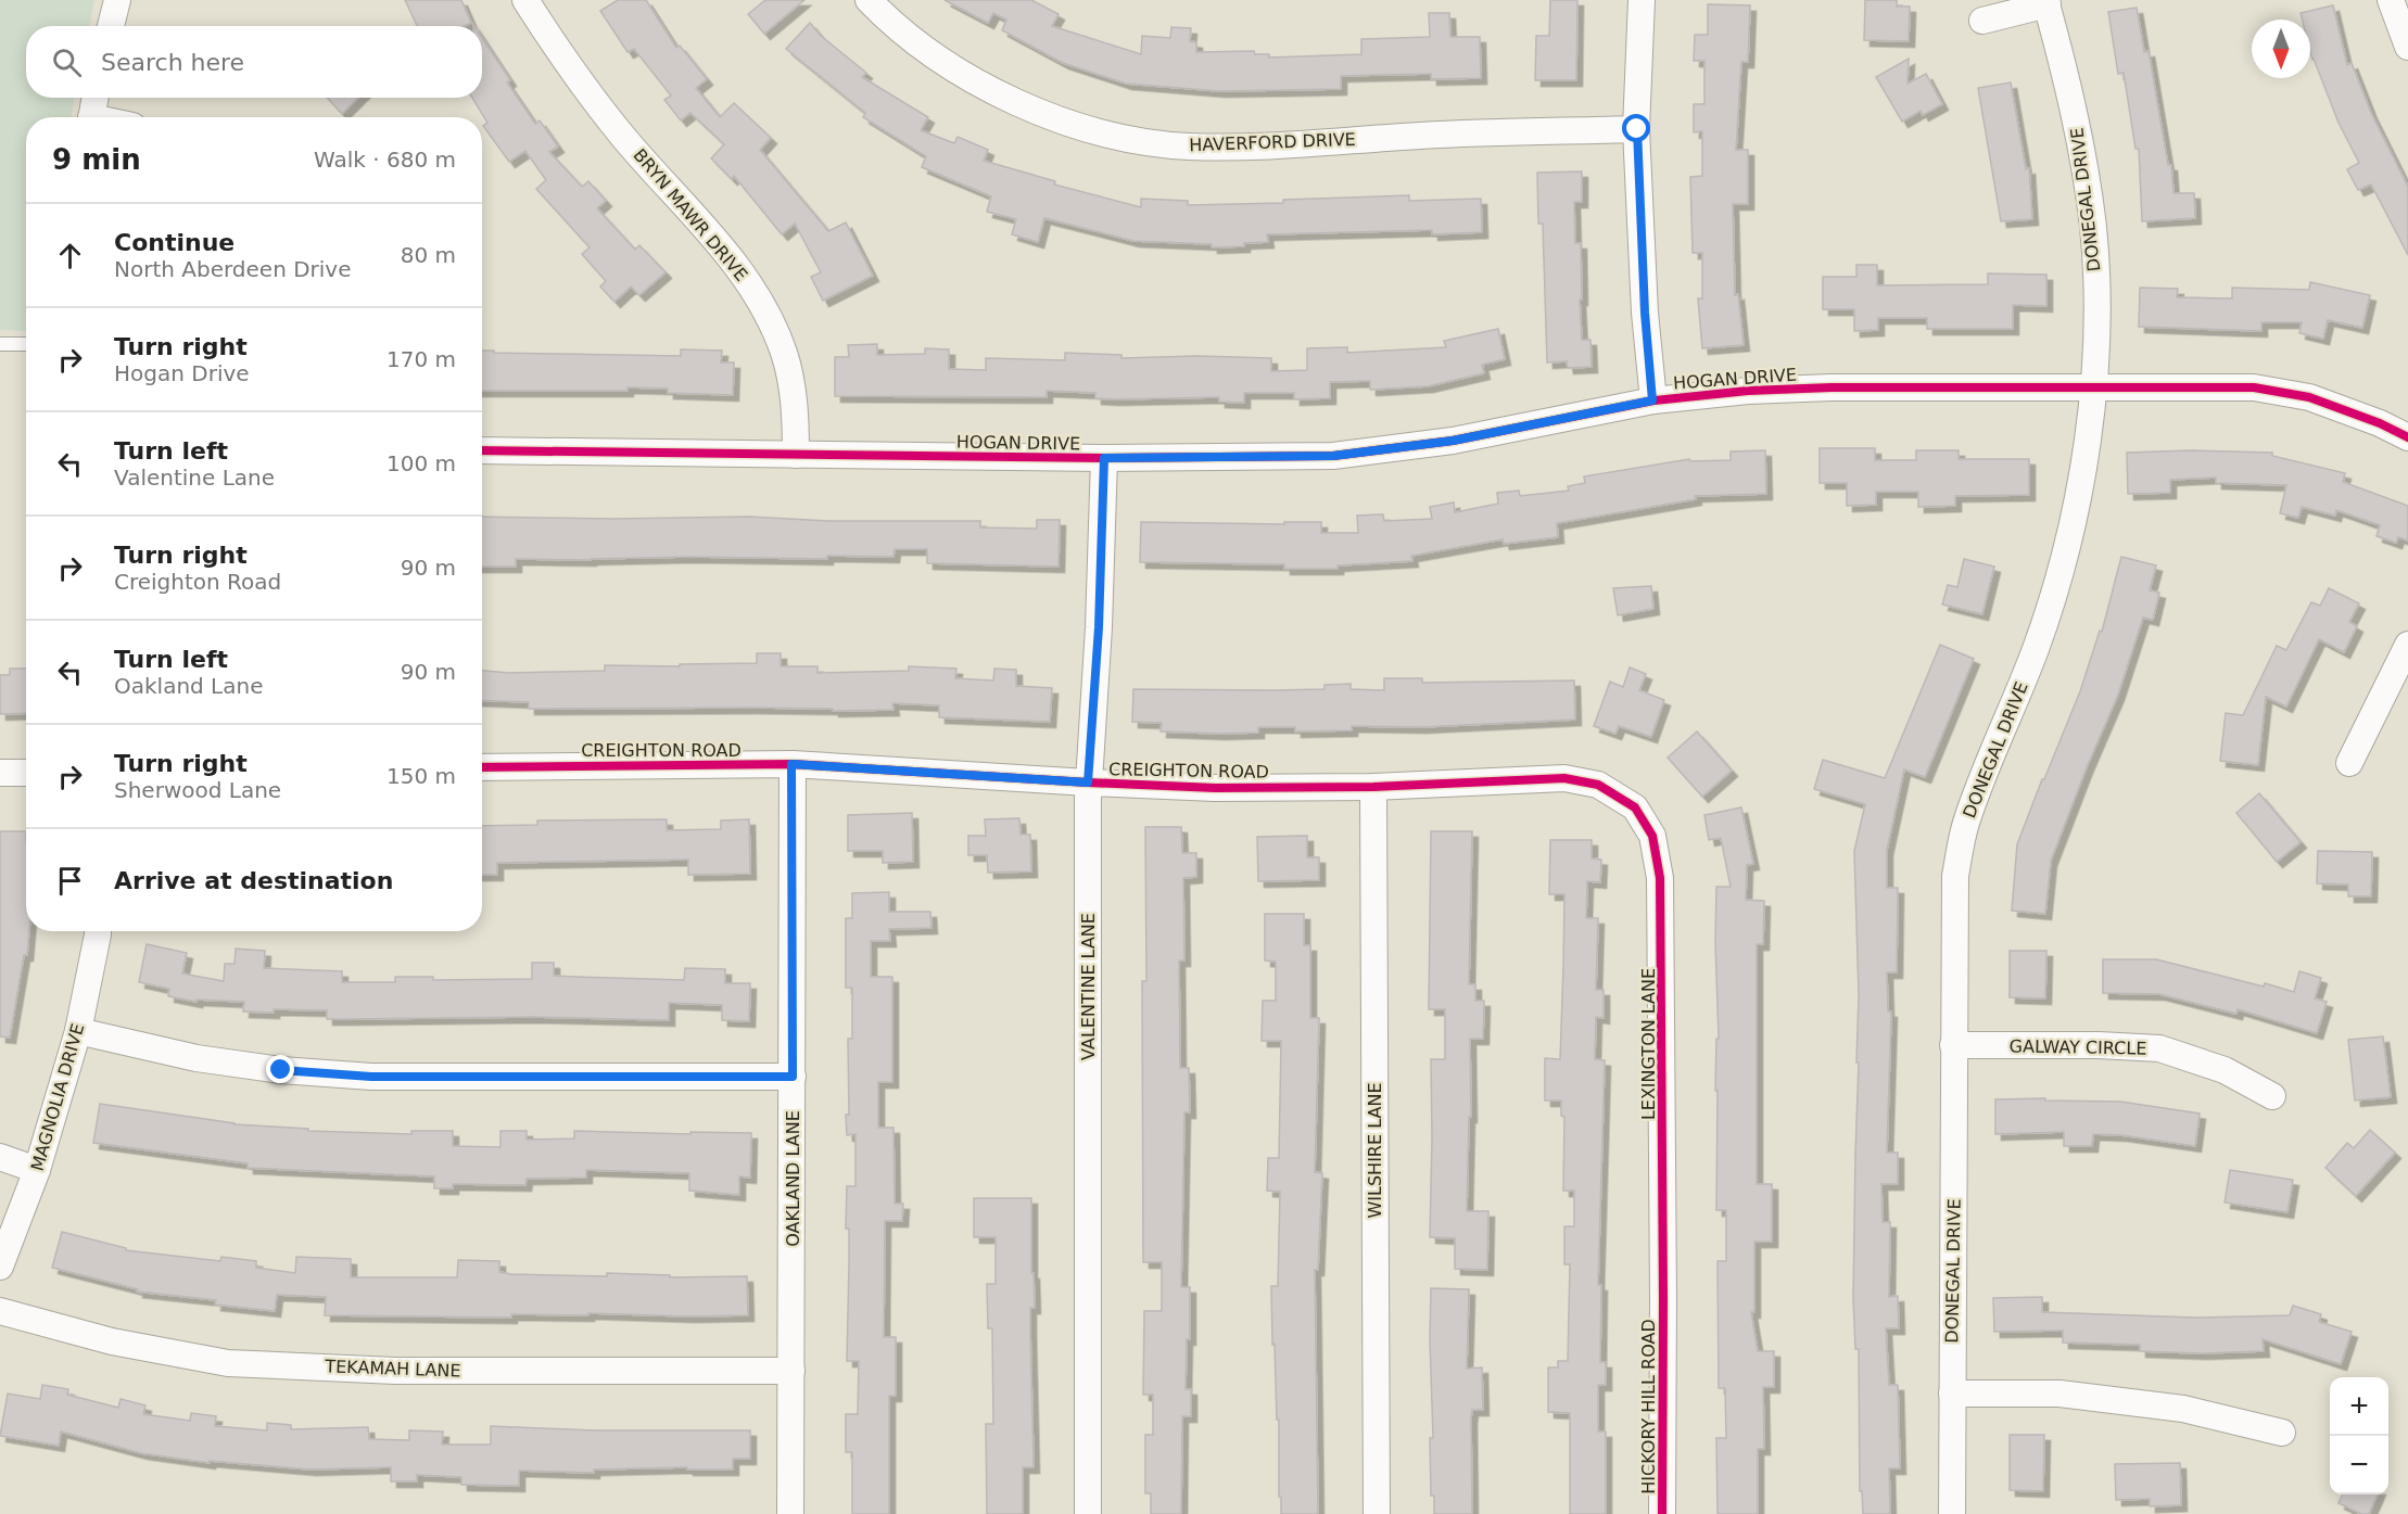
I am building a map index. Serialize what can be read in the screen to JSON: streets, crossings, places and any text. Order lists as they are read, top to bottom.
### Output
{
  "streets": {
    "street": [
      "HAVERFORD DRIVE",
      "DONEGAL DRIVE",
      "BRYN MAWR DRIVE",
      "HOGAN DRIVE",
      "CREIGHTON ROAD",
      "VALENTINE LANE",
      "LEXINGTON LANE",
      "GALWAY CIRCLE",
      "MAGNOLIA DRIVE",
      "WILSHIRE LANE",
      "OAKLAND LANE",
      "TEKAMAH LANE",
      "HICKORY HILL ROAD"
    ]
  },
  "crossings": [
    ["DONEGAL DRIVE", "HOGAN DRIVE"],
    ["DONEGAL DRIVE", "GALWAY CIRCLE"],
    ["BRYN MAWR DRIVE", "HOGAN DRIVE"],
    ["HOGAN DRIVE", "VALENTINE LANE"],
    ["CREIGHTON ROAD", "VALENTINE LANE"],
    ["CREIGHTON ROAD", "LEXINGTON LANE"],
    ["CREIGHTON ROAD", "WILSHIRE LANE"],
    ["CREIGHTON ROAD", "OAKLAND LANE"],
    ["LEXINGTON LANE", "HICKORY HILL ROAD"],
    ["OAKLAND LANE", "TEKAMAH LANE"]
  ],
  "north": "bottom",
  "page": {
    "search": "Search here",
    "heading": ["9 min", "Walk · 680 m"],
    "list": [
      ["Continue", "North Aberdeen Drive", "80 m"],
      ["Turn right", "Hogan Drive", "170 m"],
      ["Turn left", "Valentine Lane", "100 m"],
      ["Turn right", "Creighton Road", "90 m"],
      ["Turn left", "Oakland Lane", "90 m"],
      ["Turn right", "Sherwood Lane", "150 m"],
      "Arrive at destination"
    ],
    "map_buttons": ["+", "−"]
  }
}
